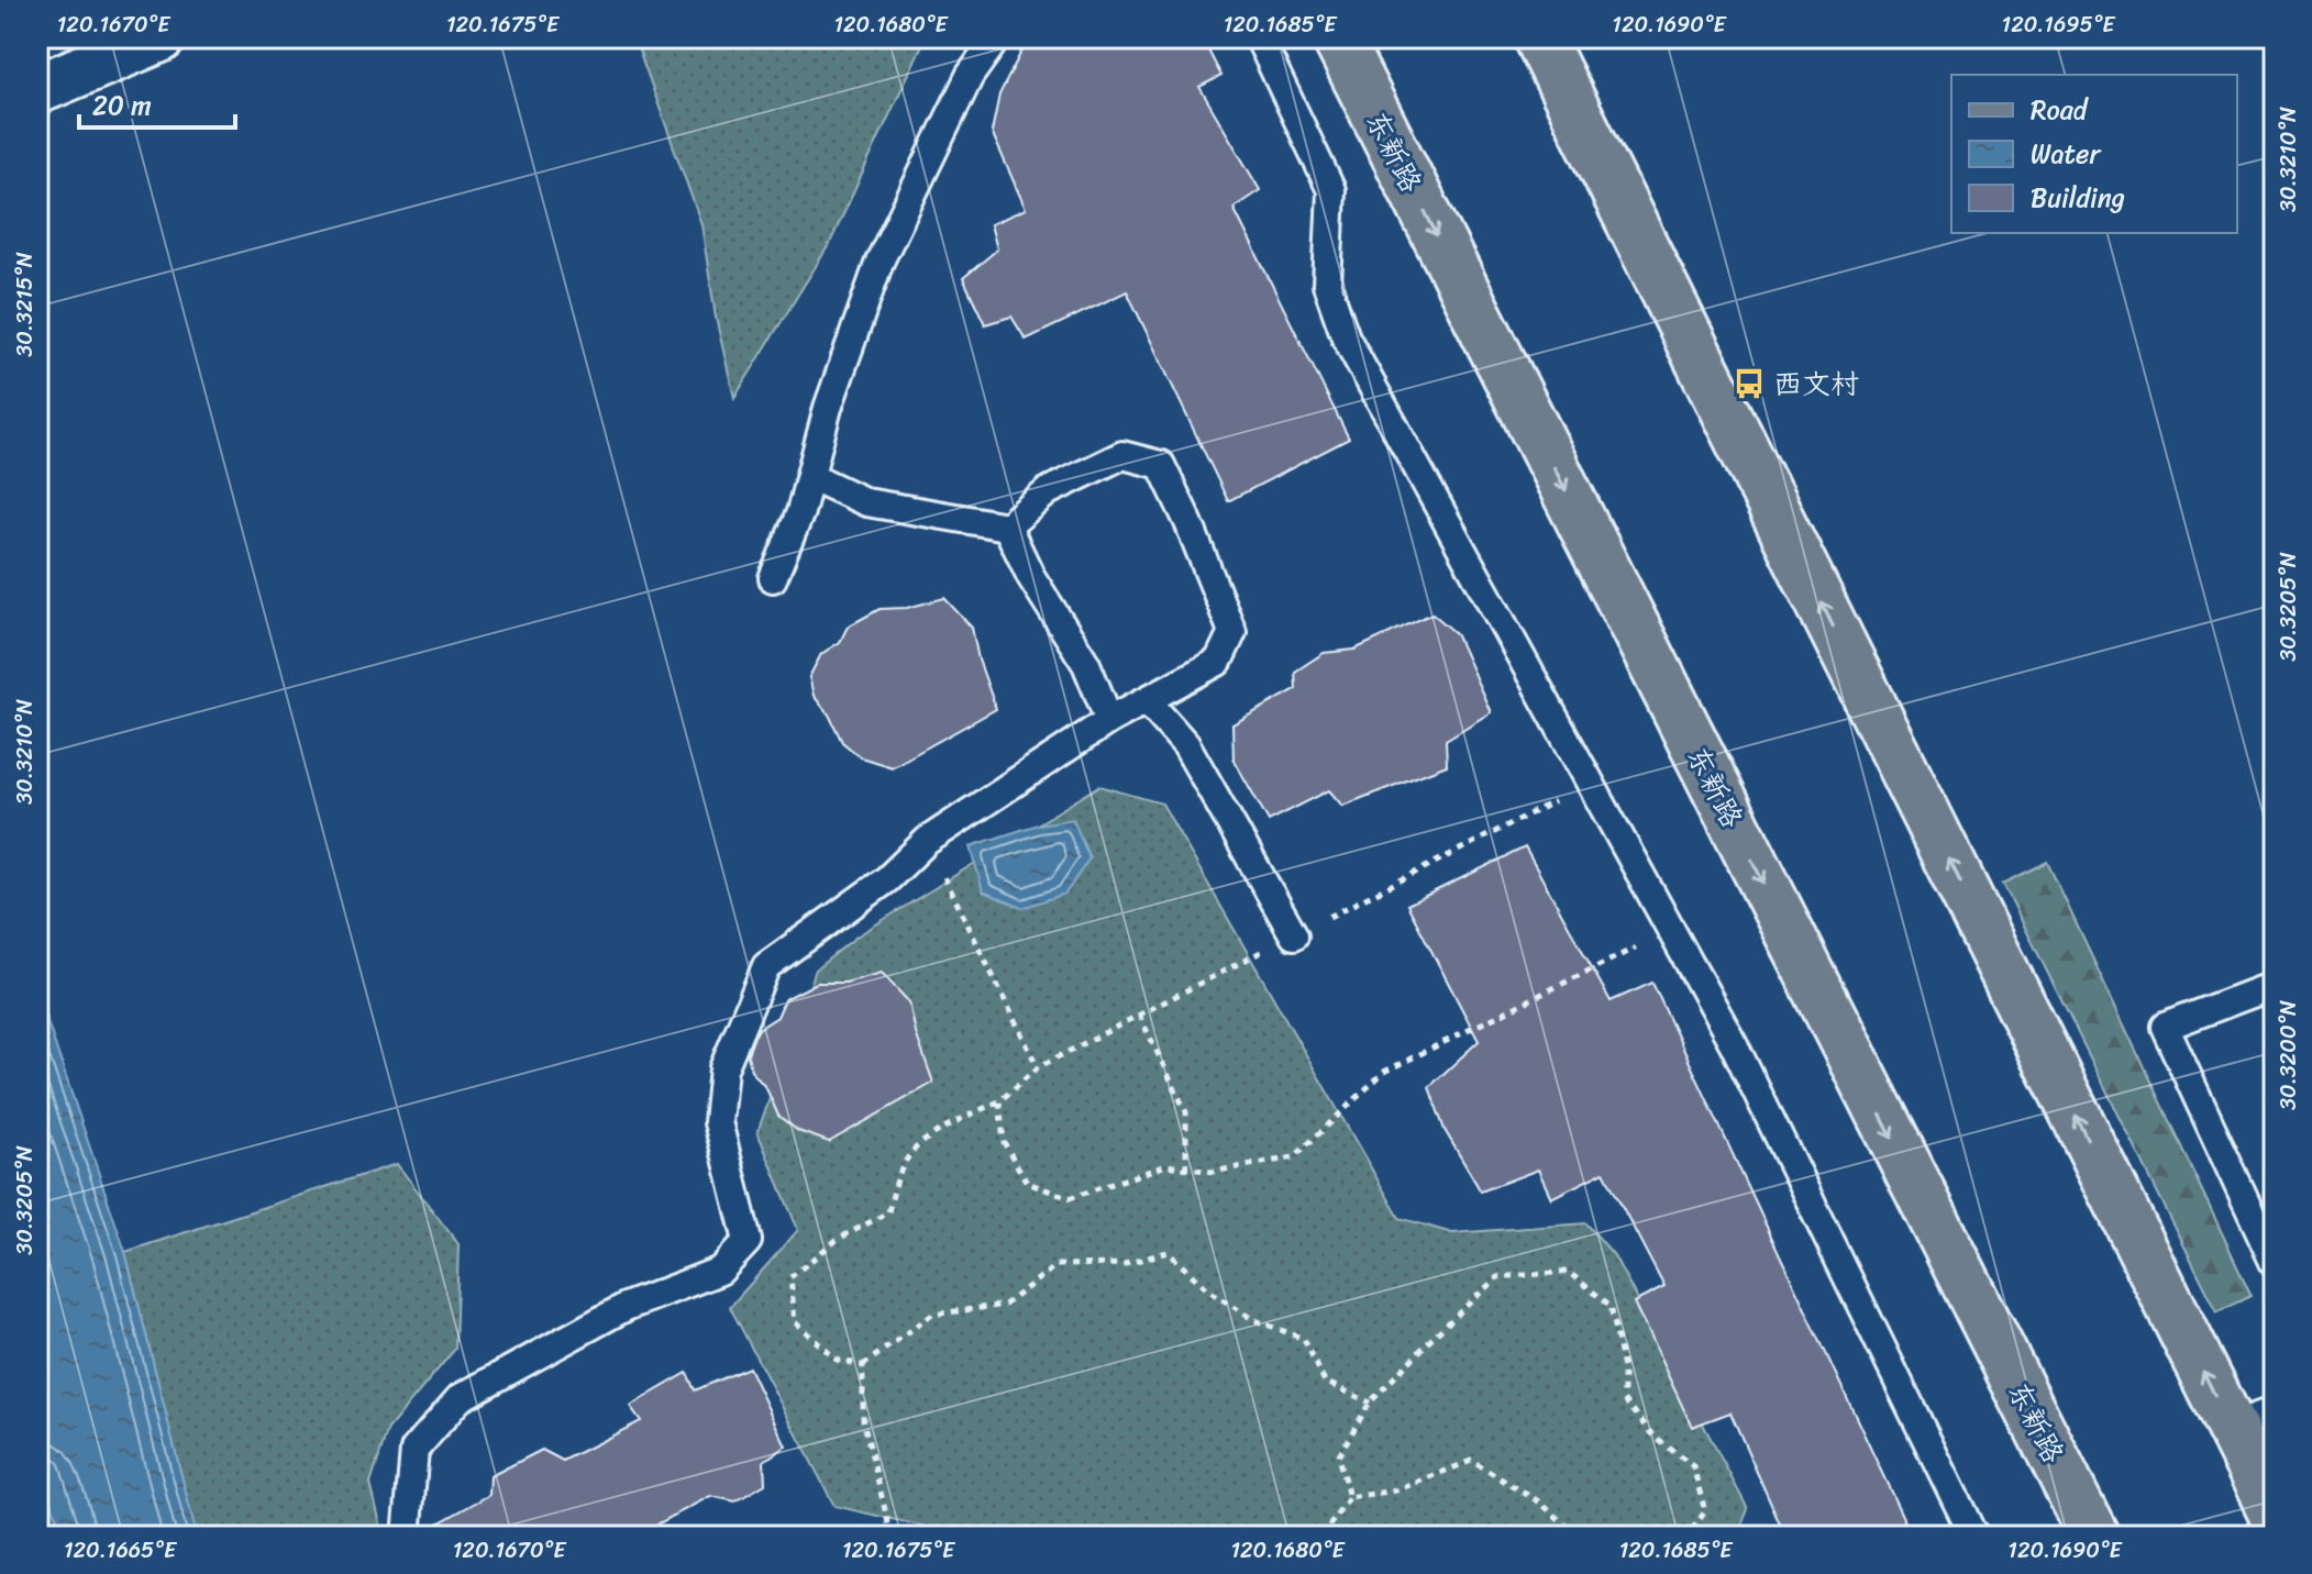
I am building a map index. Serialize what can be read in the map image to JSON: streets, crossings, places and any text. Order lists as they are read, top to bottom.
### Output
{
  "streets": {
    "main road": ["东新路"]
  },
  "places": {
    "bus stop": ["西文村"]
  },
  "legend": ["Road", "Water", "Building"],
  "scale_bar": "20 m",
  "coordinates": [
    "120.1670°E",
    "120.1675°E",
    "120.1680°E",
    "120.1685°E",
    "120.1690°E",
    "120.1695°E",
    "30.3210°N",
    "30.3215°N",
    "30.3205°N",
    "30.3200°N",
    "120.1665°E"
  ]
}
